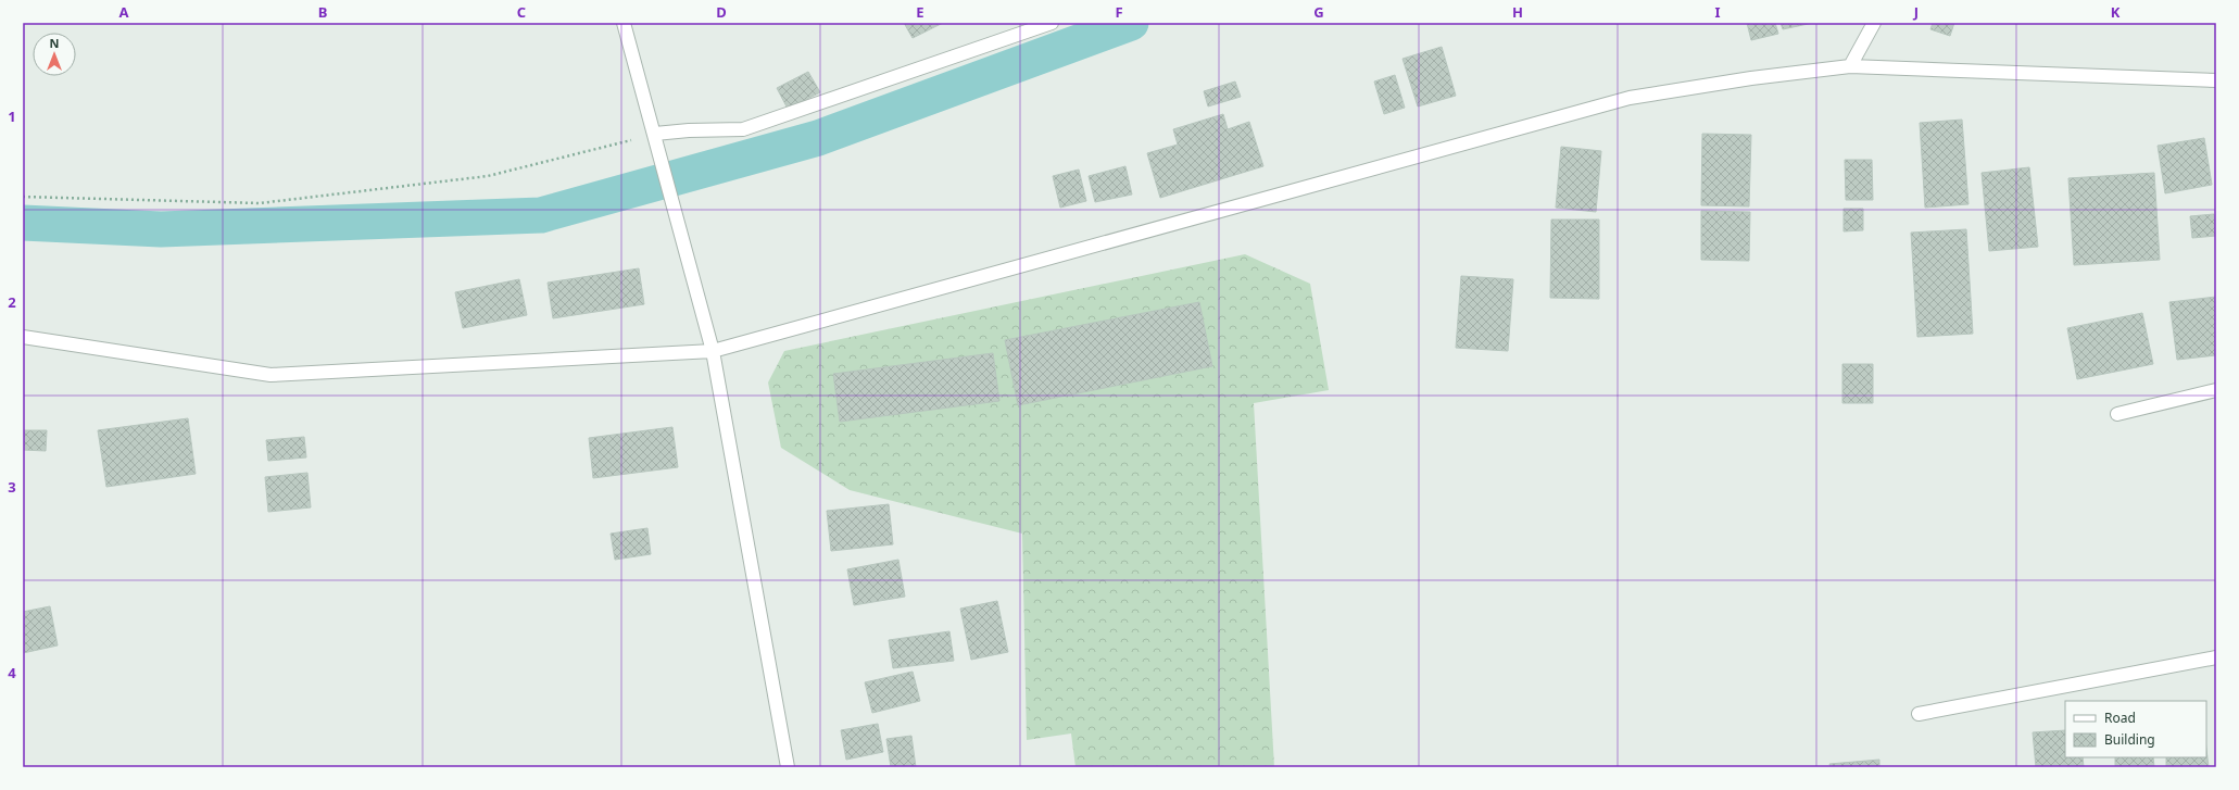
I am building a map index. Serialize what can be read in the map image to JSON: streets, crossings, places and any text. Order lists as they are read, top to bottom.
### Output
{
  "legend": ["Road", "Building"],
  "north": "top",
  "grid": {
    "columns": [
      "A",
      "B",
      "C",
      "D",
      "E",
      "F",
      "G",
      "H",
      "I",
      "J",
      "K"
    ],
    "rows": [
      "1",
      "2",
      "3",
      "4"
    ]
  }
}
